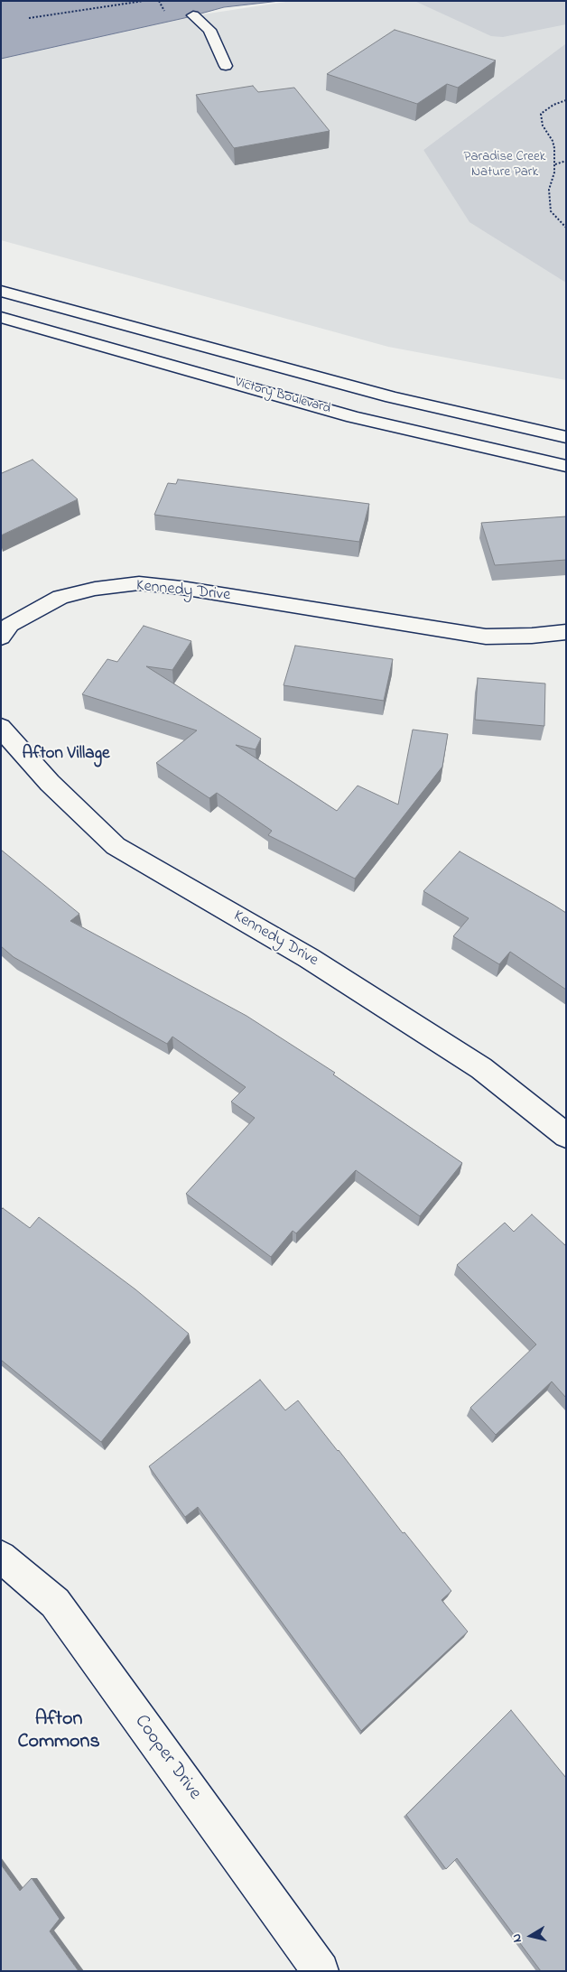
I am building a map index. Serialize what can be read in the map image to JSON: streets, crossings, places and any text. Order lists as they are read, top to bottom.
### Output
{
  "streets": {
    "street": ["Victory Boulevard", "Kennedy Drive", "Cooper Drive"]
  },
  "districts": ["Afton Village", "Afton Commons"],
  "parks": ["Paradise Creek Nature Park"],
  "north": "left"
}
